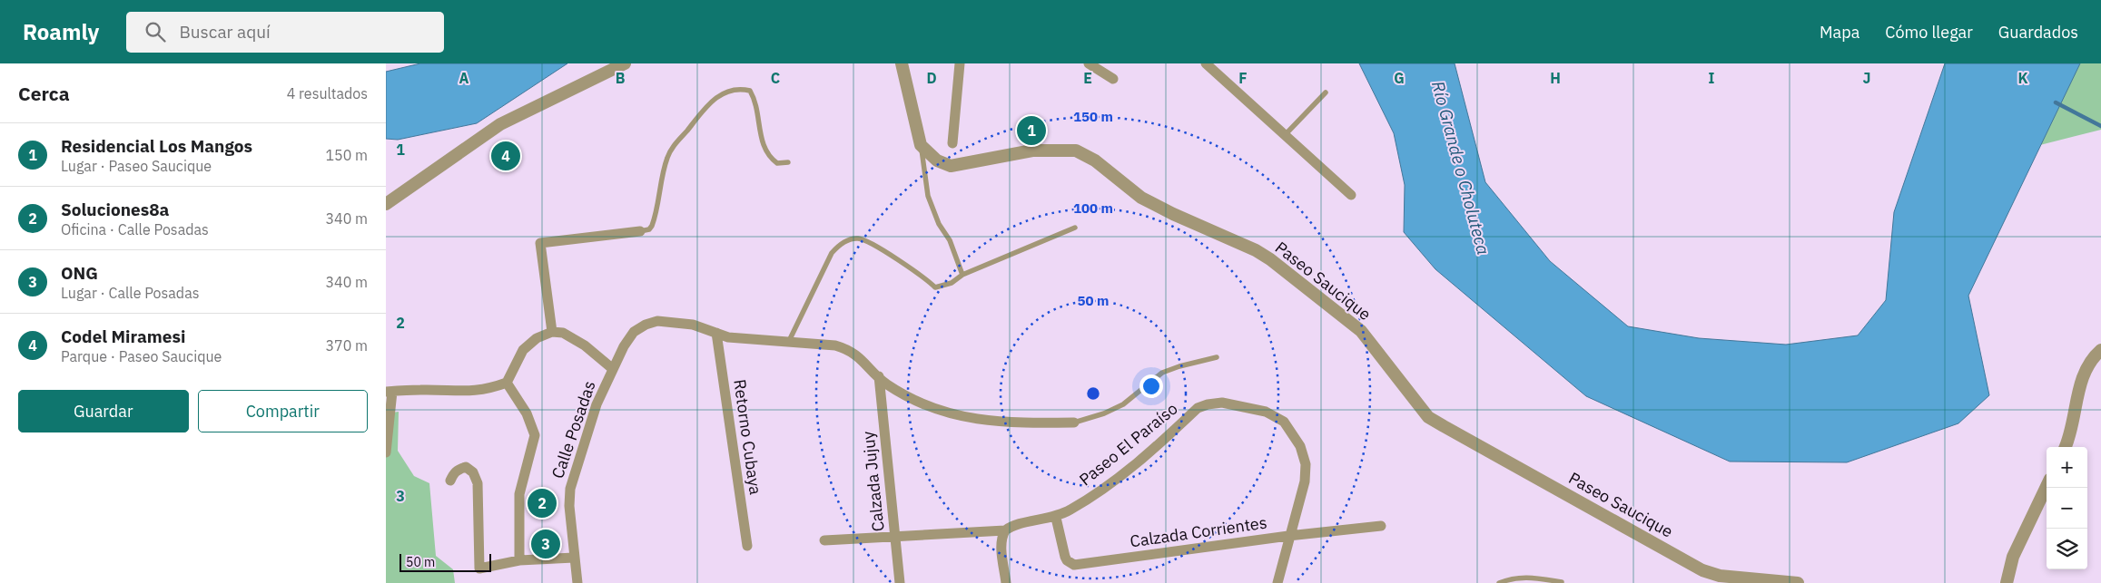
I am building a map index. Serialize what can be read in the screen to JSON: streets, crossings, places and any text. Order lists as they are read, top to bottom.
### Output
{
  "streets": {
    "street": [
      "Paseo Saucique",
      "Calle Posadas",
      "Retorno Cubaya",
      "Paseo El Paraíso",
      "Calzada Jujuy",
      "Calzada Corrientes"
    ]
  },
  "crossings": [
    ["Calle Posadas", "Retorno Cubaya"],
    ["Calle Posadas", "Calzada Jujuy"],
    ["Paseo El Paraíso", "Calzada Jujuy"],
    ["Paseo El Paraíso", "Calzada Corrientes"]
  ],
  "water": ["Río Grande o Choluteca"],
  "scale_bar": "50 m",
  "page": {
    "header": "Roamly",
    "search": "Buscar aquí",
    "nav": ["Mapa", "Cómo llegar", "Guardados"],
    "heading": ["Cerca", "4 resultados"],
    "pins": [
      "1",
      "4",
      "2",
      "3"
    ],
    "list": [
      {
        "mark": "1",
        "name": "Residencial Los Mangos",
        "note": "Lugar · Paseo Saucique",
        "value": "150 m"
      },
      {
        "mark": "2",
        "name": "Soluciones8a",
        "note": "Oficina · Calle Posadas",
        "value": "340 m"
      },
      {
        "mark": "3",
        "name": "ONG",
        "note": "Lugar · Calle Posadas",
        "value": "340 m"
      },
      {
        "mark": "4",
        "name": "Codel Miramesi",
        "note": "Parque · Paseo Saucique",
        "value": "370 m"
      }
    ],
    "buttons": ["Guardar", "Compartir"],
    "map_buttons": ["+", "−"],
    "scale": "50 m"
  },
  "grid": {
    "columns": [
      "A",
      "B",
      "C",
      "D",
      "E",
      "F",
      "G",
      "H",
      "I",
      "J",
      "K"
    ],
    "rows": ["1", "2", "3"]
  },
  "rings": ["150 m", "100 m", "50 m"]
}
